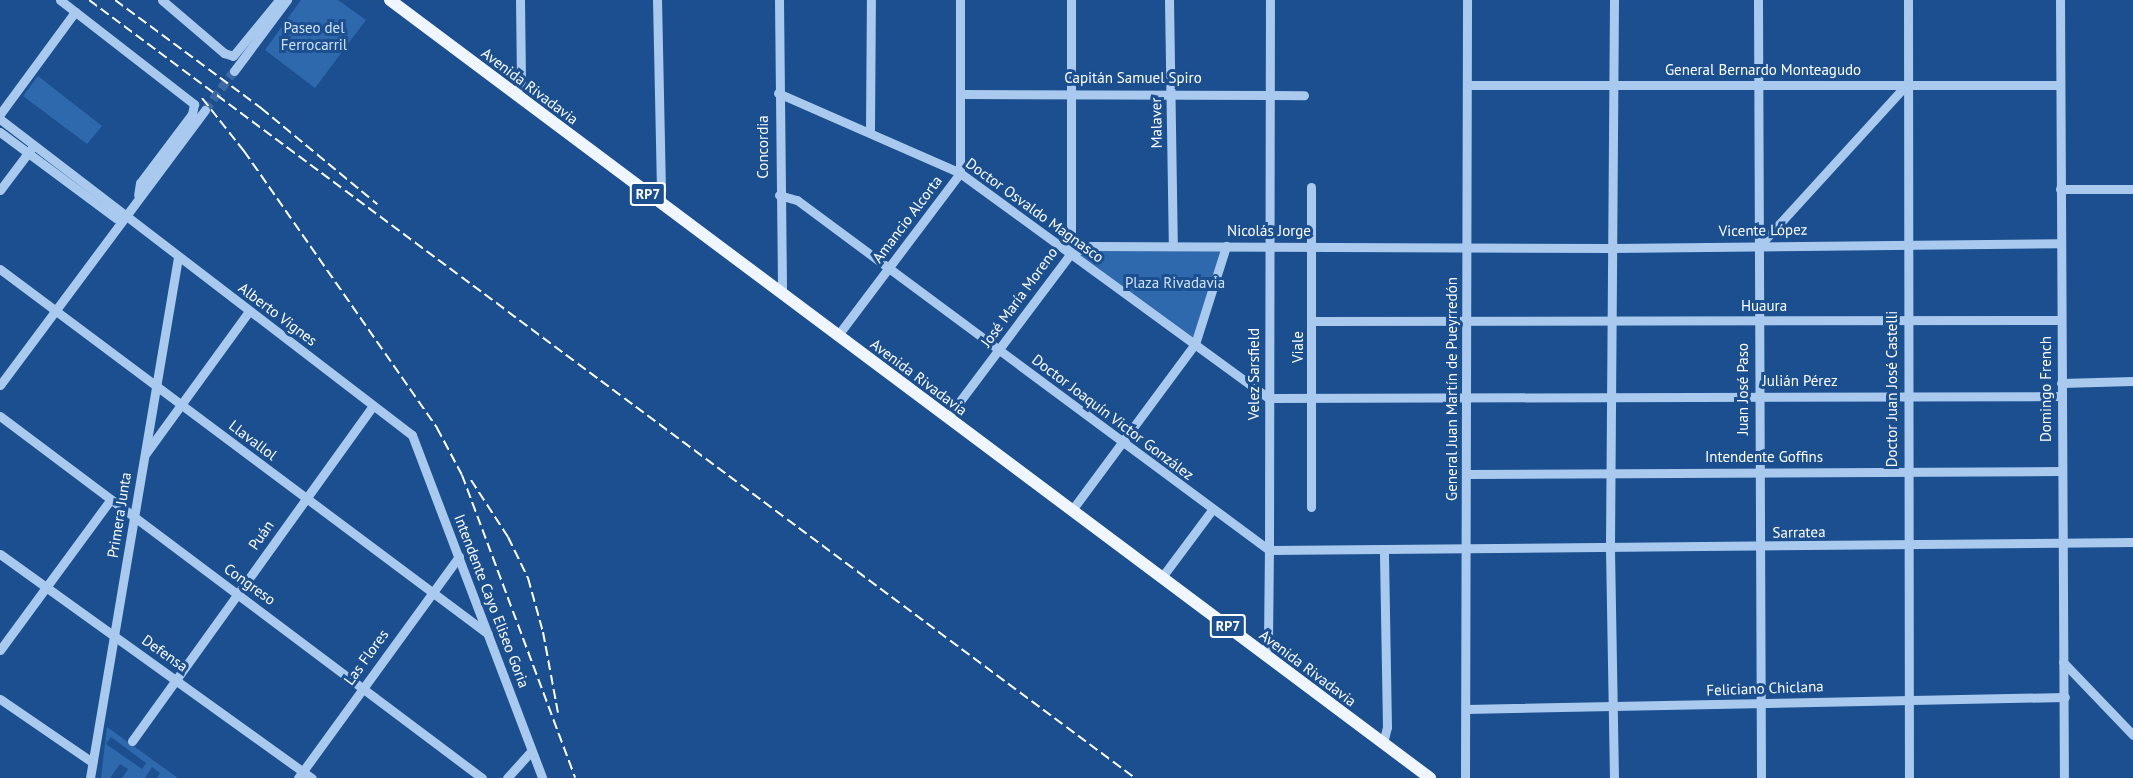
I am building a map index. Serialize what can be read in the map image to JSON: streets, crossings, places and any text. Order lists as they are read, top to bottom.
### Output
{
  "streets": {
    "main road": ["Avenida Rivadavia", "RP7"],
    "street": [
      "General Bernardo Monteagudo",
      "Capitán Samuel Spiro",
      "Malaver",
      "Concordia",
      "Doctor Osvaldo Magnasco",
      "Amancio Alcorta",
      "Vicente López",
      "Nicolás Jorge",
      "José María Moreno",
      "Huaura",
      "Alberto Vignes",
      "Viale",
      "Velez Sarsfield",
      "Julián Pérez",
      "General Juan Martín de Pueyrredón",
      "Juan José Paso",
      "Doctor Juan José Castelli",
      "Domingo French",
      "Doctor Joaquín Victor González",
      "Llavallol",
      "Intendente Goffins",
      "Primera Junta",
      "Sarratea",
      "Puán",
      "Congreso",
      "Intendente Cayo Eliseo Goria",
      "Defensa",
      "Las Flores",
      "Feliciano Chiclana"
    ]
  },
  "crossings": [
    ["General Bernardo Monteagudo", "General Juan Martín de Pueyrredón"],
    ["General Bernardo Monteagudo", "Juan José Paso"],
    ["General Bernardo Monteagudo", "Doctor Juan José Castelli"],
    ["General Bernardo Monteagudo", "Domingo French"],
    ["Capitán Samuel Spiro", "Malaver"],
    ["Capitán Samuel Spiro", "Amancio Alcorta"],
    ["Capitán Samuel Spiro", "José María Moreno"],
    ["Capitán Samuel Spiro", "Velez Sarsfield"],
    ["Avenida Rivadavia", "Concordia"],
    ["Avenida Rivadavia", "Amancio Alcorta"],
    ["Avenida Rivadavia", "José María Moreno"],
    ["Avenida Rivadavia", "Velez Sarsfield"],
    ["Malaver", "Nicolás Jorge"],
    ["Concordia", "Doctor Osvaldo Magnasco"],
    ["Concordia", "Doctor Joaquín Victor González"],
    ["Doctor Osvaldo Magnasco", "Amancio Alcorta"],
    ["Doctor Osvaldo Magnasco", "Nicolás Jorge"],
    ["Doctor Osvaldo Magnasco", "José María Moreno"],
    ["Doctor Osvaldo Magnasco", "Velez Sarsfield"],
    ["Amancio Alcorta", "Doctor Joaquín Victor González"],
    ["Vicente López", "Nicolás Jorge"],
    ["Vicente López", "General Juan Martín de Pueyrredón"],
    ["Vicente López", "Juan José Paso"],
    ["Vicente López", "Doctor Juan José Castelli"],
    ["Vicente López", "Domingo French"],
    ["Nicolás Jorge", "José María Moreno"],
    ["Nicolás Jorge", "Viale"],
    ["Nicolás Jorge", "Velez Sarsfield"],
    ["Nicolás Jorge", "General Juan Martín de Pueyrredón"],
    ["José María Moreno", "Doctor Joaquín Victor González"],
    ["Huaura", "Viale"],
    ["Huaura", "General Juan Martín de Pueyrredón"],
    ["Huaura", "Juan José Paso"],
    ["Huaura", "Doctor Juan José Castelli"],
    ["Huaura", "Domingo French"],
    ["Alberto Vignes", "Primera Junta"],
    ["Alberto Vignes", "Puán"],
    ["Alberto Vignes", "Intendente Cayo Eliseo Goria"],
    ["Velez Sarsfield", "Doctor Joaquín Victor González"],
    ["Julián Pérez", "General Juan Martín de Pueyrredón"],
    ["Julián Pérez", "Juan José Paso"],
    ["Julián Pérez", "Doctor Juan José Castelli"],
    ["Julián Pérez", "Domingo French"],
    ["General Juan Martín de Pueyrredón", "Intendente Goffins"],
    ["General Juan Martín de Pueyrredón", "Sarratea"],
    ["General Juan Martín de Pueyrredón", "Feliciano Chiclana"],
    ["Juan José Paso", "Intendente Goffins"],
    ["Juan José Paso", "Sarratea"],
    ["Juan José Paso", "Feliciano Chiclana"],
    ["Doctor Juan José Castelli", "Intendente Goffins"],
    ["Doctor Juan José Castelli", "Sarratea"],
    ["Doctor Juan José Castelli", "Feliciano Chiclana"],
    ["Domingo French", "Intendente Goffins"],
    ["Domingo French", "Sarratea"],
    ["Domingo French", "Feliciano Chiclana"],
    ["Llavallol", "Primera Junta"],
    ["Llavallol", "Puán"],
    ["Llavallol", "Intendente Cayo Eliseo Goria"],
    ["Llavallol", "Las Flores"],
    ["Primera Junta", "Congreso"],
    ["Primera Junta", "Defensa"],
    ["Puán", "Congreso"],
    ["Puán", "Defensa"],
    ["Congreso", "Las Flores"],
    ["Intendente Cayo Eliseo Goria", "Las Flores"],
    ["Defensa", "Las Flores"]
  ],
  "parks": ["Paseo del Ferrocarril", "Plaza Rivadavia"]
}
